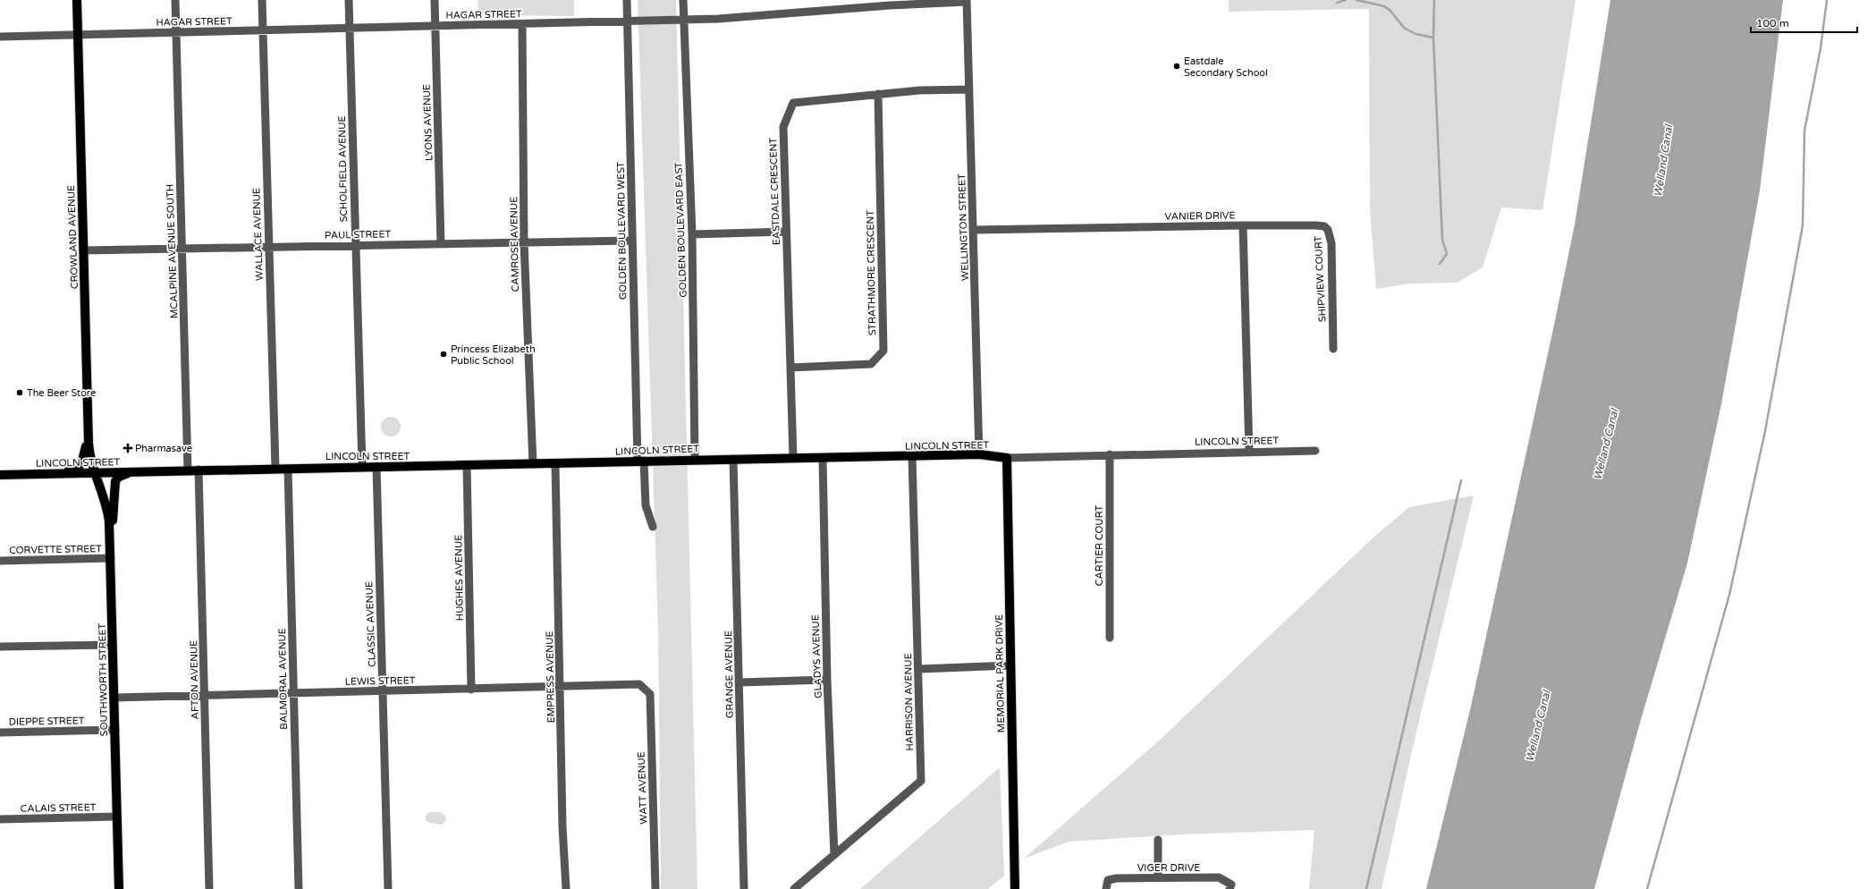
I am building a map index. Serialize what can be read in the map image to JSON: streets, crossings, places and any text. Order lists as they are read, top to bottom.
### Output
{
  "streets": {
    "main road": [
      "CROWLAND AVENUE",
      "LINCOLN STREET",
      "MEMORIAL PARK DRIVE",
      "SOUTHWORTH STREET"
    ],
    "street": [
      "HAGAR STREET",
      "LYONS AVENUE",
      "SCHOLFIELD AVENUE",
      "EASTDALE CRESCENT",
      "VANIER DRIVE",
      "WELLINGTON STREET",
      "GOLDEN BOULEVARD EAST",
      "GOLDEN BOULEVARD WEST",
      "WALLACE AVENUE",
      "PAUL STREET",
      "CAMROSE AVENUE",
      "MCALPINE AVENUE SOUTH",
      "STRATHMORE CRESCENT",
      "SHIPVIEW COURT",
      "CARTIER COURT",
      "CORVETTE STREET",
      "HUGHES AVENUE",
      "CLASSIC AVENUE",
      "GLADYS AVENUE",
      "GRANGE AVENUE",
      "EMPRESS AVENUE",
      "BALMORAL AVENUE",
      "AFTON AVENUE",
      "LEWIS STREET",
      "HARRISON AVENUE",
      "DIEPPE STREET",
      "WATT AVENUE",
      "CALAIS STREET",
      "VIGER DRIVE"
    ]
  },
  "crossings": [
    ["HAGAR STREET", "LYONS AVENUE"],
    ["HAGAR STREET", "SCHOLFIELD AVENUE"],
    ["HAGAR STREET", "WELLINGTON STREET"],
    ["HAGAR STREET", "GOLDEN BOULEVARD EAST"],
    ["HAGAR STREET", "GOLDEN BOULEVARD WEST"],
    ["HAGAR STREET", "WALLACE AVENUE"],
    ["HAGAR STREET", "CROWLAND AVENUE"],
    ["HAGAR STREET", "CAMROSE AVENUE"],
    ["HAGAR STREET", "MCALPINE AVENUE SOUTH"],
    ["LYONS AVENUE", "PAUL STREET"],
    ["SCHOLFIELD AVENUE", "PAUL STREET"],
    ["SCHOLFIELD AVENUE", "LINCOLN STREET"],
    ["EASTDALE CRESCENT", "WELLINGTON STREET"],
    ["EASTDALE CRESCENT", "STRATHMORE CRESCENT"],
    ["EASTDALE CRESCENT", "LINCOLN STREET"],
    ["VANIER DRIVE", "WELLINGTON STREET"],
    ["VANIER DRIVE", "SHIPVIEW COURT"],
    ["VANIER DRIVE", "LINCOLN STREET"],
    ["WELLINGTON STREET", "LINCOLN STREET"],
    ["GOLDEN BOULEVARD EAST", "LINCOLN STREET"],
    ["GOLDEN BOULEVARD WEST", "PAUL STREET"],
    ["GOLDEN BOULEVARD WEST", "LINCOLN STREET"],
    ["WALLACE AVENUE", "PAUL STREET"],
    ["WALLACE AVENUE", "LINCOLN STREET"],
    ["PAUL STREET", "CROWLAND AVENUE"],
    ["PAUL STREET", "CAMROSE AVENUE"],
    ["PAUL STREET", "MCALPINE AVENUE SOUTH"],
    ["CROWLAND AVENUE", "LINCOLN STREET"],
    ["CROWLAND AVENUE", "SOUTHWORTH STREET"],
    ["CAMROSE AVENUE", "LINCOLN STREET"],
    ["MCALPINE AVENUE SOUTH", "LINCOLN STREET"],
    ["LINCOLN STREET", "CARTIER COURT"],
    ["LINCOLN STREET", "HUGHES AVENUE"],
    ["LINCOLN STREET", "CLASSIC AVENUE"],
    ["LINCOLN STREET", "GLADYS AVENUE"],
    ["LINCOLN STREET", "MEMORIAL PARK DRIVE"],
    ["LINCOLN STREET", "GRANGE AVENUE"],
    ["LINCOLN STREET", "EMPRESS AVENUE"],
    ["LINCOLN STREET", "BALMORAL AVENUE"],
    ["LINCOLN STREET", "SOUTHWORTH STREET"],
    ["LINCOLN STREET", "AFTON AVENUE"],
    ["LINCOLN STREET", "HARRISON AVENUE"],
    ["CORVETTE STREET", "SOUTHWORTH STREET"],
    ["HUGHES AVENUE", "LEWIS STREET"],
    ["CLASSIC AVENUE", "LEWIS STREET"],
    ["GLADYS AVENUE", "HARRISON AVENUE"],
    ["EMPRESS AVENUE", "LEWIS STREET"],
    ["BALMORAL AVENUE", "LEWIS STREET"],
    ["SOUTHWORTH STREET", "LEWIS STREET"],
    ["SOUTHWORTH STREET", "DIEPPE STREET"],
    ["SOUTHWORTH STREET", "CALAIS STREET"],
    ["AFTON AVENUE", "LEWIS STREET"],
    ["LEWIS STREET", "WATT AVENUE"]
  ],
  "water": ["Welland Canal"],
  "places": {
    "other": ["Eastdale Secondary School", "Princess Elizabeth Public School", "The Beer Store"],
    "health": ["Pharmasave"]
  },
  "scale_bar": "100 m"
}
